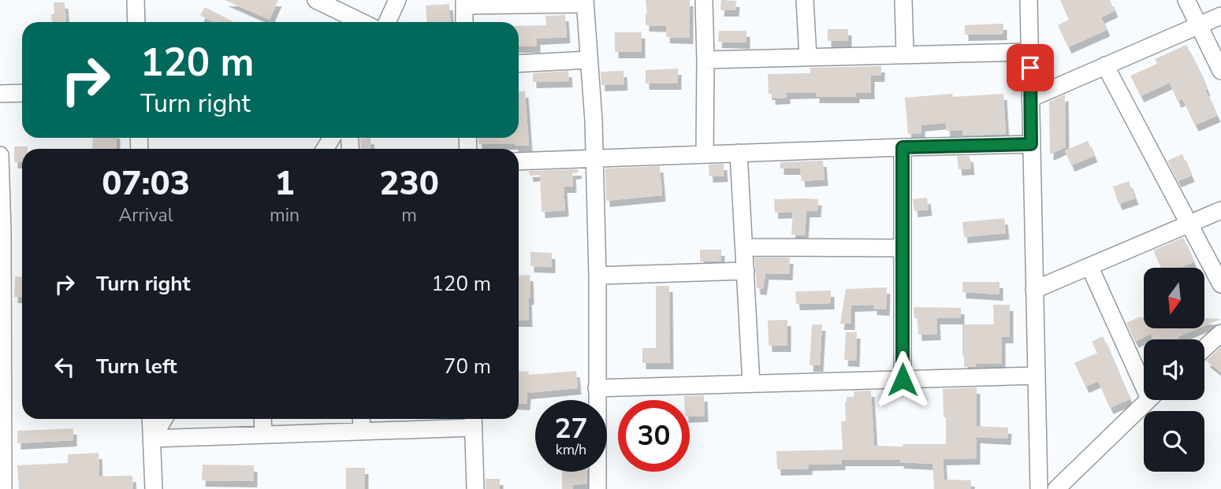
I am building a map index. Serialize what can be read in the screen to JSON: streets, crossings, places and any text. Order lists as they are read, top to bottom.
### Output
{
  "north": "bottom",
  "page": {
    "turn": ["120 m", "Turn right"],
    "eta": [
      "07:03",
      "Arrival",
      "1",
      "min",
      "230",
      "m"
    ],
    "list": [
      {
        "name": "Turn right",
        "value": "120 m"
      },
      {
        "name": "Turn left",
        "value": "70 m"
      }
    ],
    "speed": "27 km/h",
    "limit": "30"
  }
}
